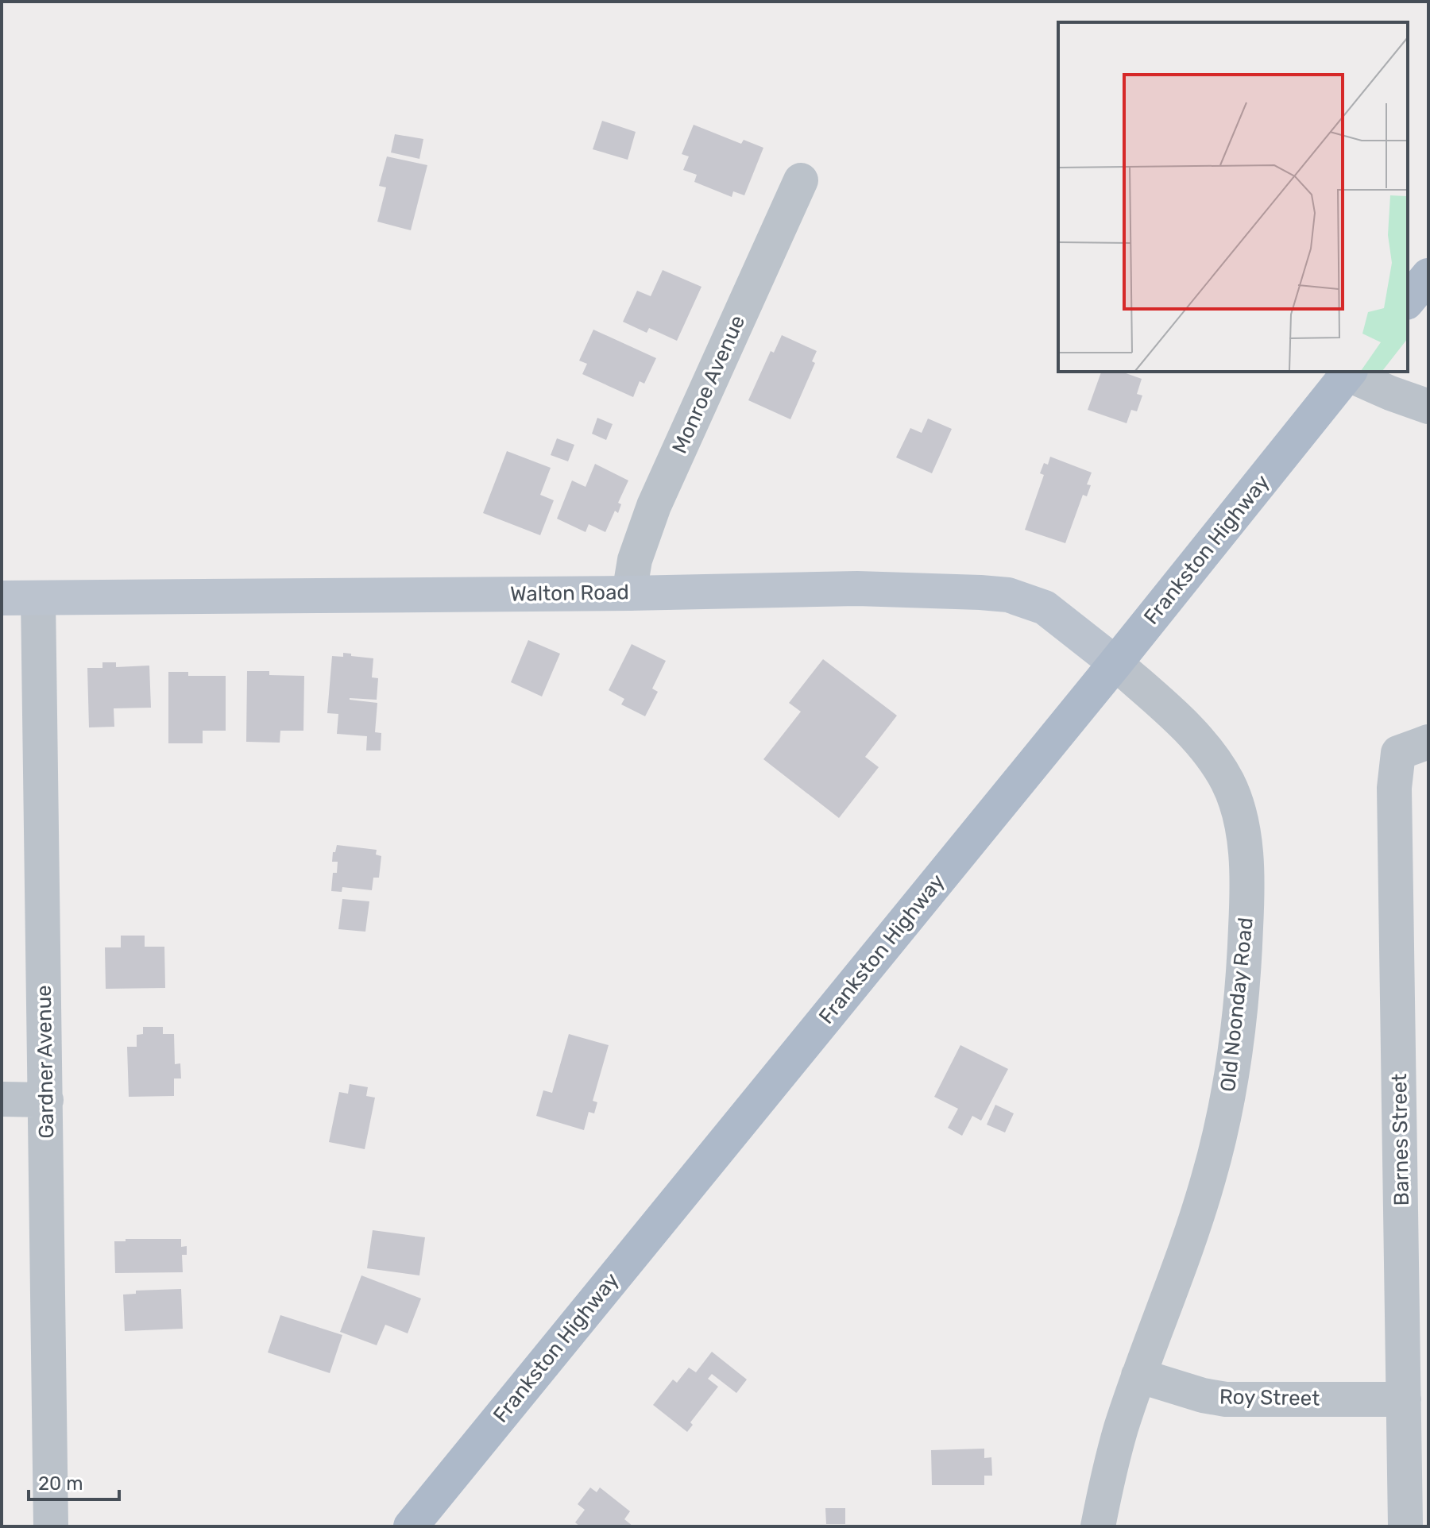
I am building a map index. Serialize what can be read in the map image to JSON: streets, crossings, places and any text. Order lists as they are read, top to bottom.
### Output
{
  "streets": {
    "main road": ["Frankston Highway"],
    "street": [
      "Monroe Avenue",
      "Walton Road",
      "Old Noonday Road",
      "Gardner Avenue",
      "Barnes Street",
      "Roy Street"
    ]
  },
  "crossings": [
    ["Monroe Avenue", "Walton Road"],
    ["Frankston Highway", "Walton Road"],
    ["Frankston Highway", "Old Noonday Road"],
    ["Walton Road", "Old Noonday Road"],
    ["Walton Road", "Gardner Avenue"],
    ["Old Noonday Road", "Roy Street"],
    ["Barnes Street", "Roy Street"]
  ],
  "scale_bar": "20 m"
}
